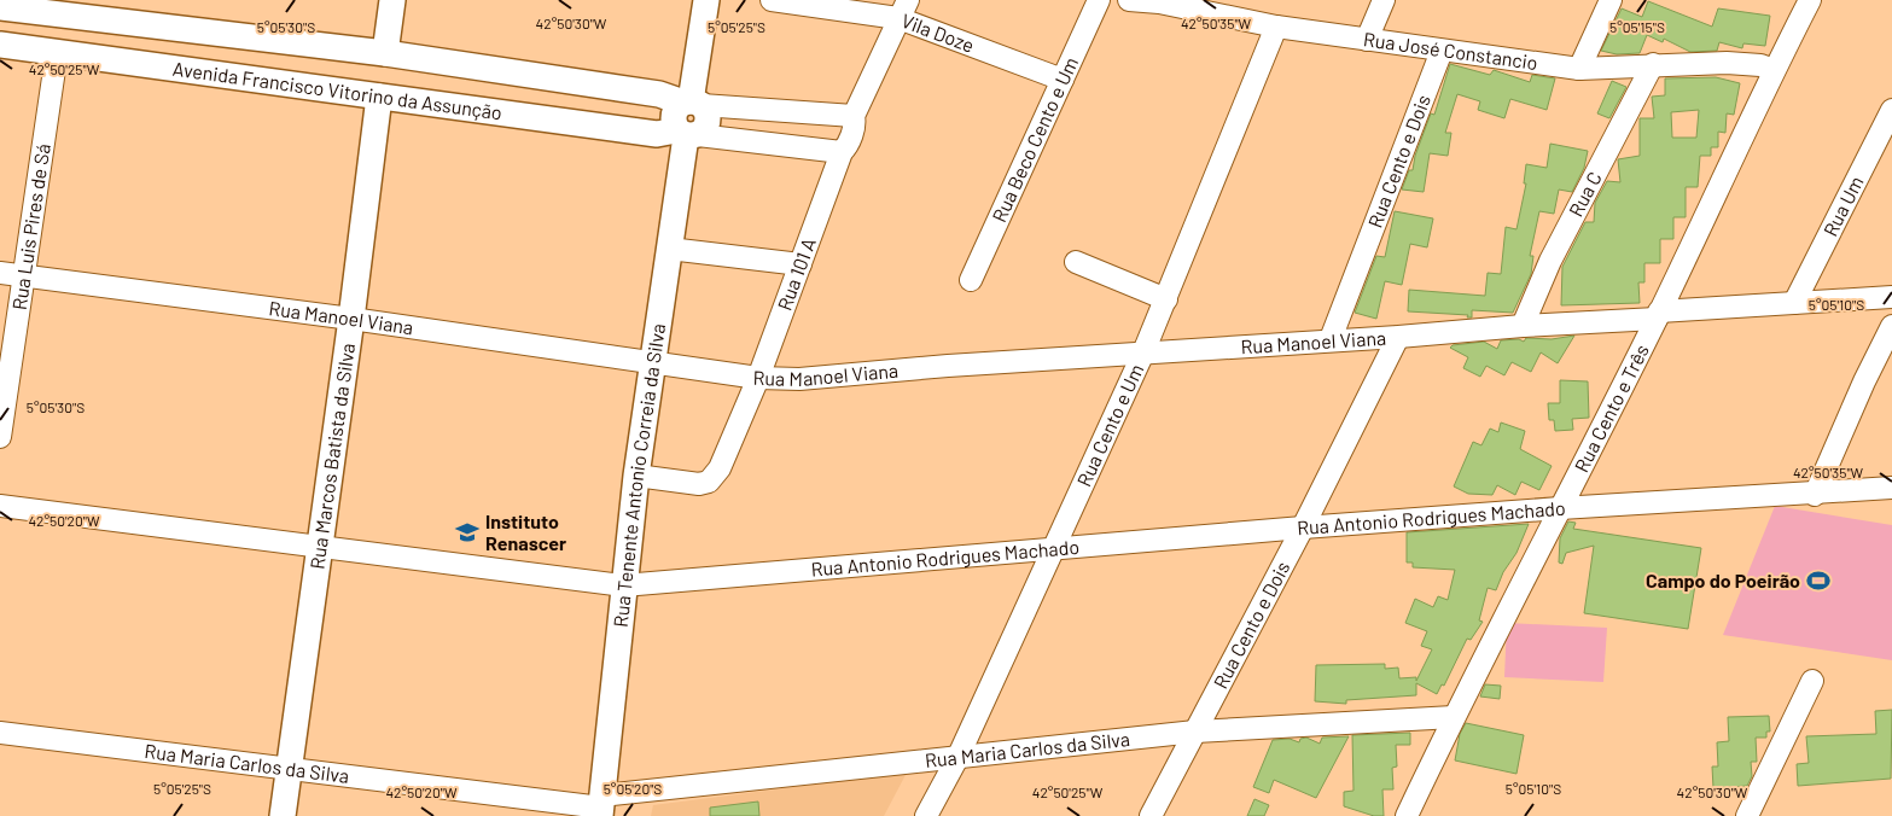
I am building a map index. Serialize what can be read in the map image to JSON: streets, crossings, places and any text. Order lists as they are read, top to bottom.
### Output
{
  "streets": {
    "main road": ["Avenida Francisco Vitorino da Assunção", "Rua Marcos Batista da Silva", "Rua Tenente Antonio Correia da Silva"],
    "street": [
      "Vila Doze",
      "Rua José Constancio",
      "Rua Beco Cento e Um",
      "Rua Cento e Dois",
      "Rua C",
      "Rua Um",
      "Rua Luis Pires de Sá",
      "Rua 101 A",
      "Rua Manoel Viana",
      "Rua Cento e Três",
      "Rua Cento e Um",
      "Rua Antonio Rodrigues Machado",
      "Rua Maria Carlos da Silva"
    ]
  },
  "crossings": [
    ["Vila Doze", "Rua Beco Cento e Um"],
    ["Vila Doze", "Rua 101 A"],
    ["Rua José Constancio", "Rua Cento e Dois"],
    ["Rua José Constancio", "Rua C"],
    ["Rua José Constancio", "Rua Cento e Três"],
    ["Rua José Constancio", "Rua Cento e Um"],
    ["Avenida Francisco Vitorino da Assunção", "Rua Luis Pires de Sá"],
    ["Avenida Francisco Vitorino da Assunção", "Rua Marcos Batista da Silva"],
    ["Avenida Francisco Vitorino da Assunção", "Rua Tenente Antonio Correia da Silva"],
    ["Rua Cento e Dois", "Rua Manoel Viana"],
    ["Rua Cento e Dois", "Rua Antonio Rodrigues Machado"],
    ["Rua Cento e Dois", "Rua Maria Carlos da Silva"],
    ["Rua C", "Rua Manoel Viana"],
    ["Rua Um", "Rua Manoel Viana"],
    ["Rua Luis Pires de Sá", "Rua Manoel Viana"],
    ["Rua 101 A", "Rua Manoel Viana"],
    ["Rua 101 A", "Rua Tenente Antonio Correia da Silva"],
    ["Rua Manoel Viana", "Rua Cento e Três"],
    ["Rua Manoel Viana", "Rua Cento e Um"],
    ["Rua Manoel Viana", "Rua Marcos Batista da Silva"],
    ["Rua Manoel Viana", "Rua Tenente Antonio Correia da Silva"],
    ["Rua Cento e Três", "Rua Antonio Rodrigues Machado"],
    ["Rua Cento e Três", "Rua Maria Carlos da Silva"],
    ["Rua Cento e Um", "Rua Antonio Rodrigues Machado"],
    ["Rua Cento e Um", "Rua Maria Carlos da Silva"],
    ["Rua Marcos Batista da Silva", "Rua Antonio Rodrigues Machado"],
    ["Rua Marcos Batista da Silva", "Rua Maria Carlos da Silva"],
    ["Rua Tenente Antonio Correia da Silva", "Rua Antonio Rodrigues Machado"],
    ["Rua Tenente Antonio Correia da Silva", "Rua Maria Carlos da Silva"]
  ],
  "places": {
    "school or university": ["Instituto Renascer"],
    "sports": ["Campo do Poeirão"]
  },
  "coordinates": [
    "42°50'30\"W",
    "42°50'35\"W",
    "5°05'30\"S",
    "5°05'25\"S",
    "5°05'15\"S",
    "42°50'25\"W",
    "5°05'10\"S",
    "42°50'20\"W",
    "5°05'20\"S"
  ]
}
